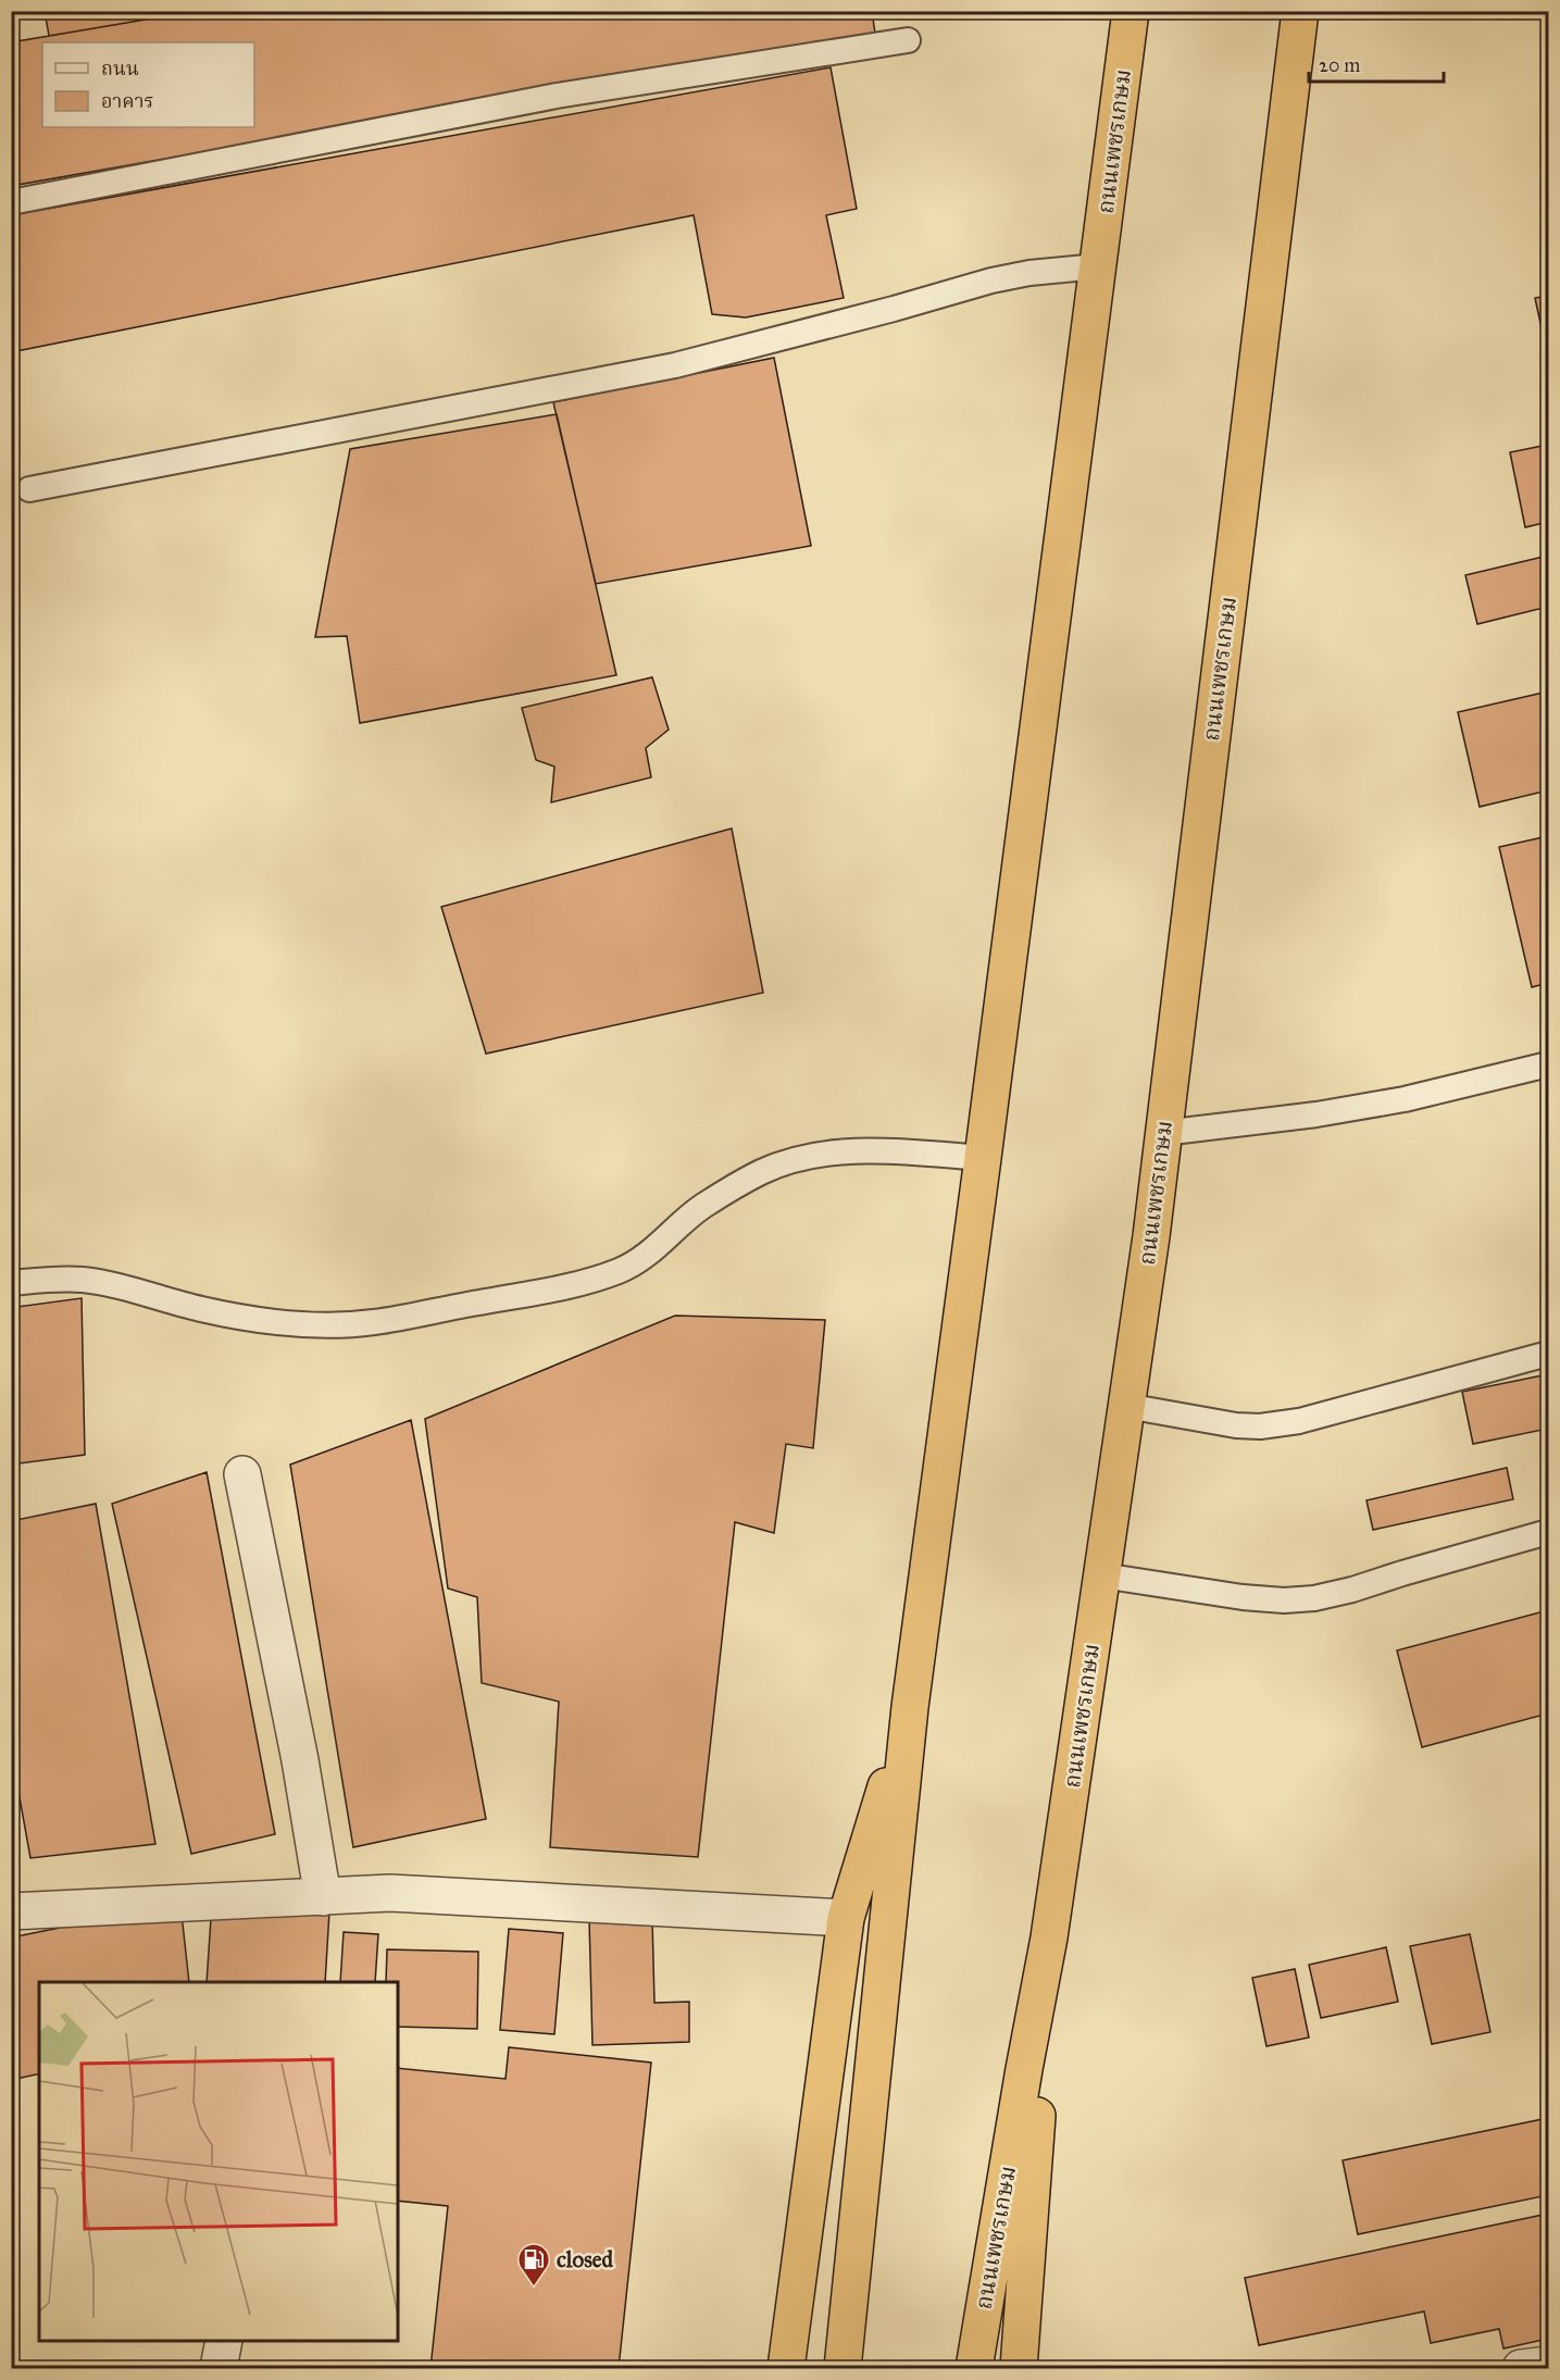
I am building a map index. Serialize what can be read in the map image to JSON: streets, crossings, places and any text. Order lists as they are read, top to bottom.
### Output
{
  "streets": {
    "highway": ["ถนนเพชรเกษม"]
  },
  "places": {
    "fuel station": ["closed"]
  },
  "legend": ["ถนน", "อาคาร"],
  "scale_bar": "20 m"
}
